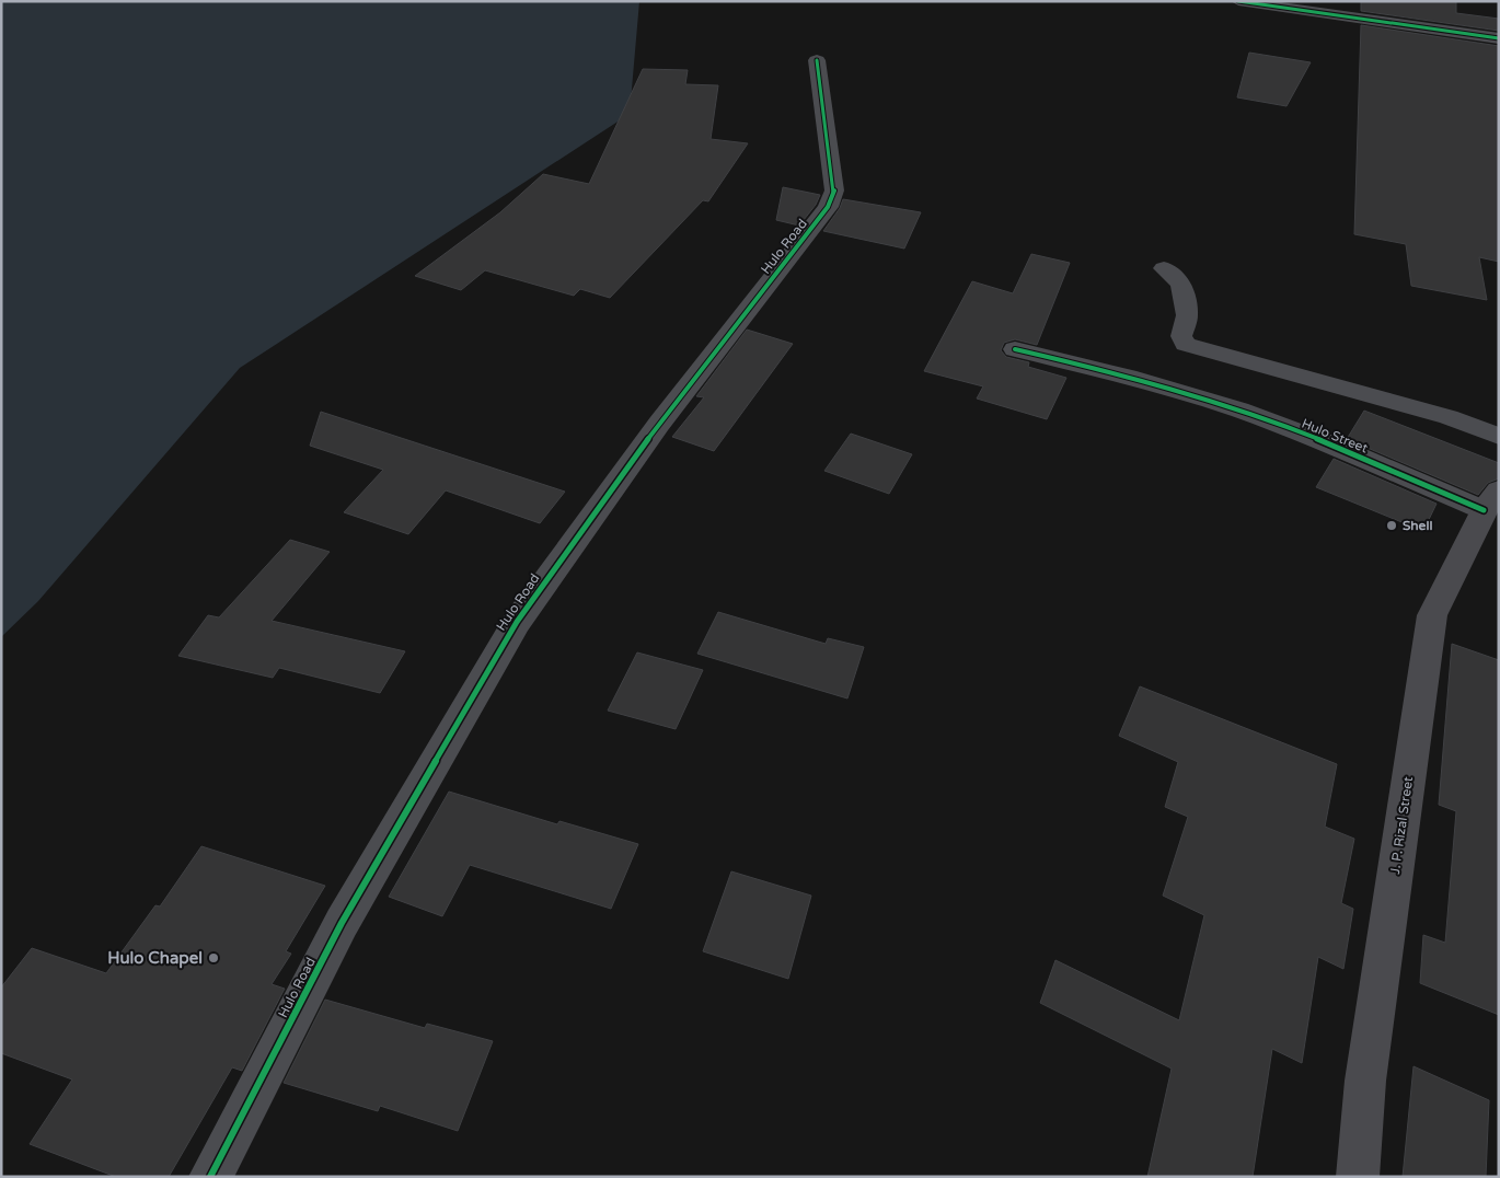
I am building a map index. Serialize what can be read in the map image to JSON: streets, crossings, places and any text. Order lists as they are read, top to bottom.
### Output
{
  "streets": {
    "main road": ["J. P. Rizal Street"],
    "street": ["Hulo Road", "Hulo Street"]
  },
  "crossings": [
    ["Hulo Street", "J. P. Rizal Street"]
  ],
  "places": ["Shell", "Hulo Chapel"]
}
